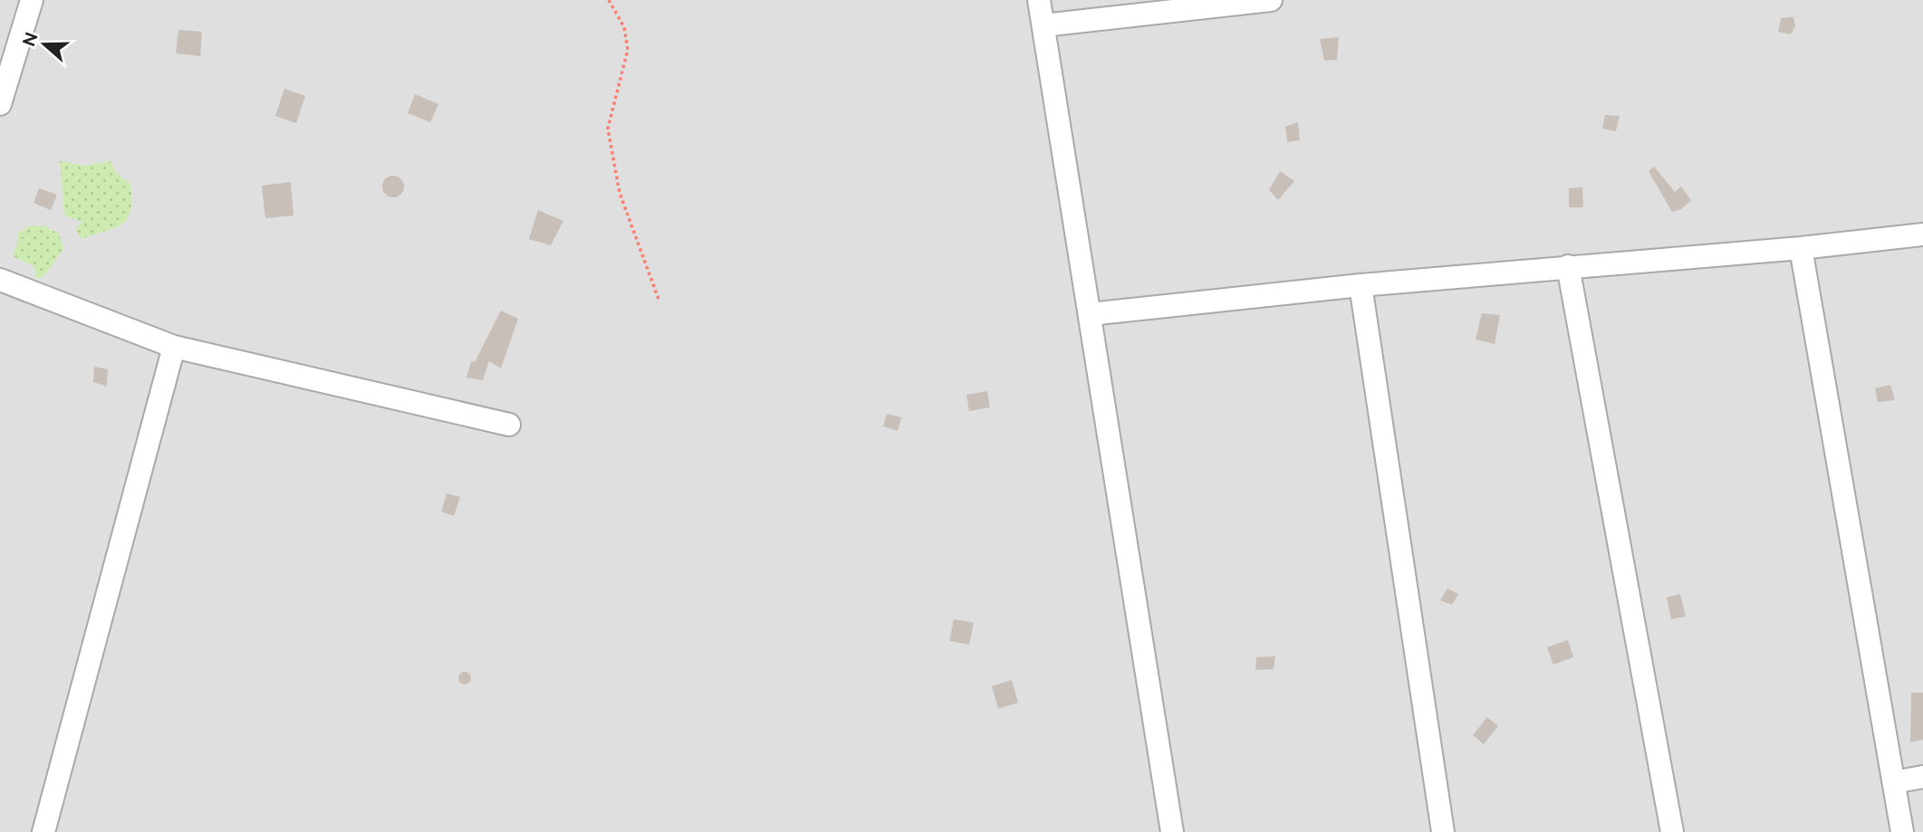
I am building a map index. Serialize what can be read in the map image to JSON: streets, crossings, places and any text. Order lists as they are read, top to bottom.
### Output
{
  "north": "left"
}
